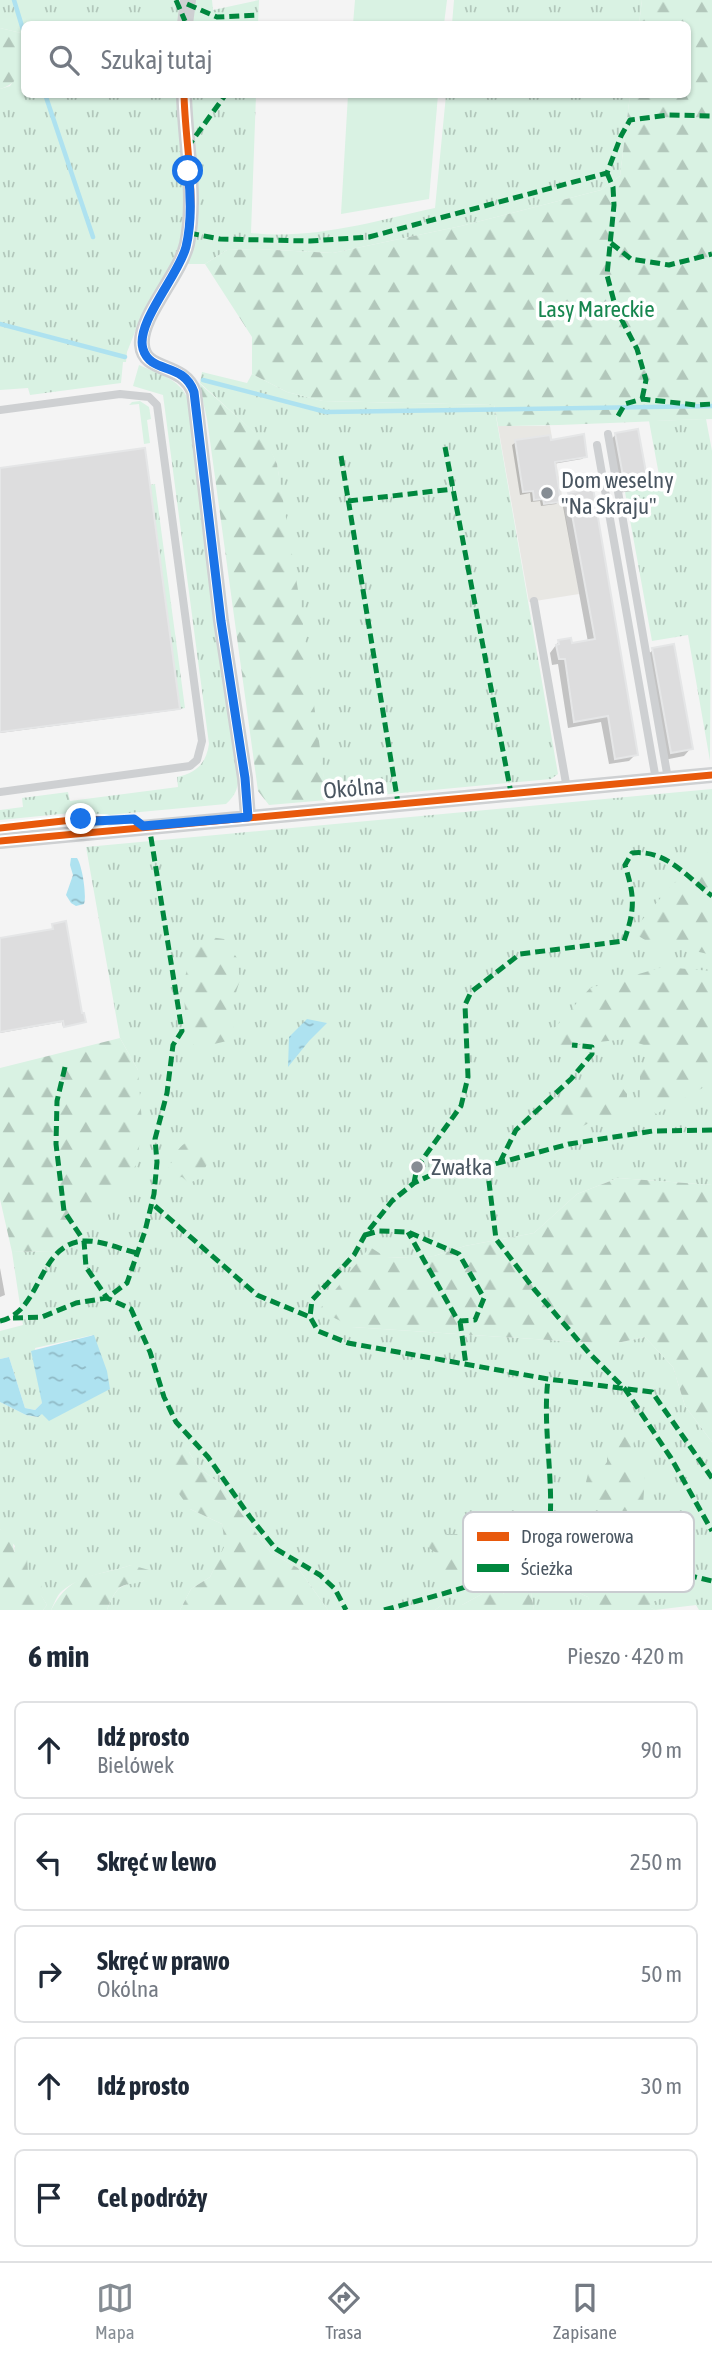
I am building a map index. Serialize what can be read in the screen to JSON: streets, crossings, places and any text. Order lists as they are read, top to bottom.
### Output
{
  "streets": {
    "street": ["Okólna"]
  },
  "parks": ["Lasy Mareckie"],
  "places": ["Dom weselny \"Na Skraju\"", "Zwałka"],
  "legend": ["Droga rowerowa", "Ścieżka"],
  "page": {
    "search": "Szukaj tutaj",
    "heading": ["6 min", "Pieszo · 420 m"],
    "list": [
      ["Idź prosto", "Bielówek", "90 m"],
      ["Skręć w lewo", "250 m"],
      ["Skręć w prawo", "Okólna", "50 m"],
      ["Idź prosto", "30 m"],
      "Cel podróży"
    ],
    "nav": ["Mapa", "Trasa", "Zapisane"]
  }
}
